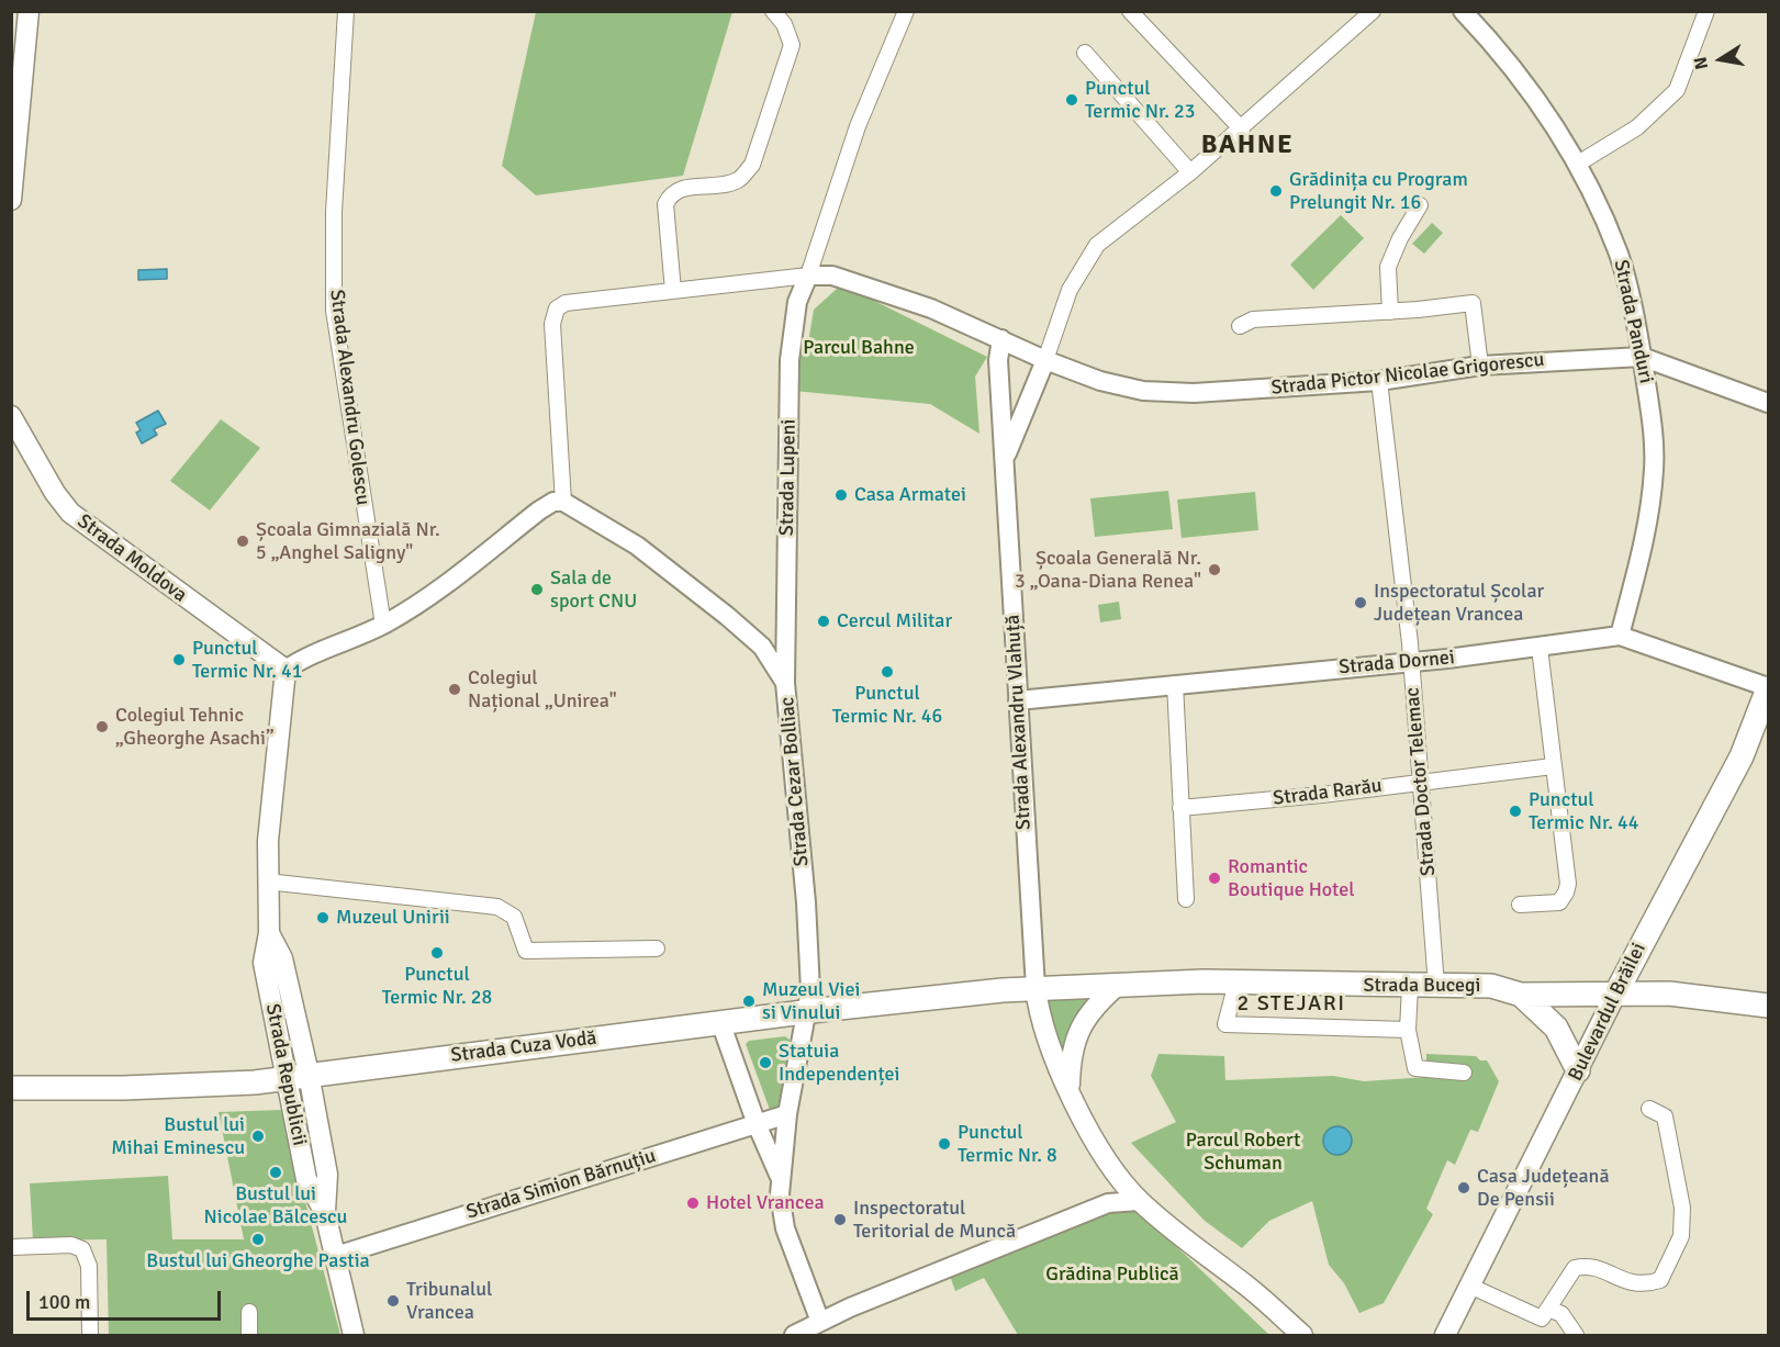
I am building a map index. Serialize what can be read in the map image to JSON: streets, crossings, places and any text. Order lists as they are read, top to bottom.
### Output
{
  "streets": {
    "main road": [
      "Strada Moldova",
      "Strada Bucegi",
      "Bulevardul Brăilei",
      "Strada Cuza Vodă",
      "Strada Republicii"
    ],
    "street": [
      "Strada Panduri",
      "Strada Pictor Nicolae Grigorescu",
      "Strada Alexandru Golescu",
      "Strada Lupeni",
      "Strada Dornei",
      "Strada Alexandru Vlahuță",
      "Strada Cezar Bolliac",
      "Strada Doctor Telemac",
      "Strada Rarău",
      "Strada Simion Bărnuțiu"
    ]
  },
  "crossings": [
    ["Strada Panduri", "Strada Pictor Nicolae Grigorescu"],
    ["Strada Panduri", "Strada Dornei"],
    ["Strada Pictor Nicolae Grigorescu", "Strada Alexandru Vlahuță"],
    ["Strada Pictor Nicolae Grigorescu", "Strada Doctor Telemac"],
    ["Strada Lupeni", "Strada Cezar Bolliac"],
    ["Strada Moldova", "Strada Republicii"],
    ["Strada Dornei", "Strada Alexandru Vlahuță"],
    ["Strada Dornei", "Strada Doctor Telemac"],
    ["Strada Dornei", "Bulevardul Brăilei"],
    ["Strada Alexandru Vlahuță", "Strada Bucegi"],
    ["Strada Alexandru Vlahuță", "Strada Cuza Vodă"],
    ["Strada Cezar Bolliac", "Strada Cuza Vodă"],
    ["Strada Cezar Bolliac", "Strada Simion Bărnuțiu"],
    ["Strada Doctor Telemac", "Strada Rarău"],
    ["Strada Doctor Telemac", "Strada Bucegi"],
    ["Strada Bucegi", "Bulevardul Brăilei"],
    ["Strada Bucegi", "Strada Cuza Vodă"],
    ["Strada Cuza Vodă", "Strada Republicii"],
    ["Strada Republicii", "Strada Simion Bărnuțiu"]
  ],
  "districts": ["BAHNE", "2 STEJARI"],
  "parks": ["Parcul Bahne", "Parcul Robert Schuman", "Grădina Publică"],
  "places": [
    "Punctul Termic Nr. 23",
    "Grădinița cu Program Prelungit Nr. 16",
    "Casa Armatei",
    "Școala Gimnazială Nr. 5 „Anghel Saligny\"",
    "Școala Generală Nr. 3 „Oana-Diana Renea\"",
    "Sala de sport CNU",
    "Inspectoratul Școlar Județean Vrancea",
    "Cercul Militar",
    "Punctul Termic Nr. 41",
    "Punctul Termic Nr. 46",
    "Colegiul Național „Unirea\"",
    "Colegiul Tehnic „Gheorghe Asachi”",
    "Punctul Termic Nr. 44",
    "Romantic Boutique Hotel",
    "Muzeul Unirii",
    "Punctul Termic Nr. 28",
    "Muzeul Viei si Vinului",
    "Statuia Independenței",
    "Bustul lui Mihai Eminescu",
    "Punctul Termic Nr. 8",
    "Bustul lui Nicolae Bălcescu",
    "Casa Județeană De Pensii",
    "Hotel Vrancea",
    "Inspectoratul Teritorial de Muncă",
    "Bustul lui Gheorghe Pastia",
    "Tribunalul Vrancea"
  ],
  "scale_bar": "100 m",
  "north": "left"
}
